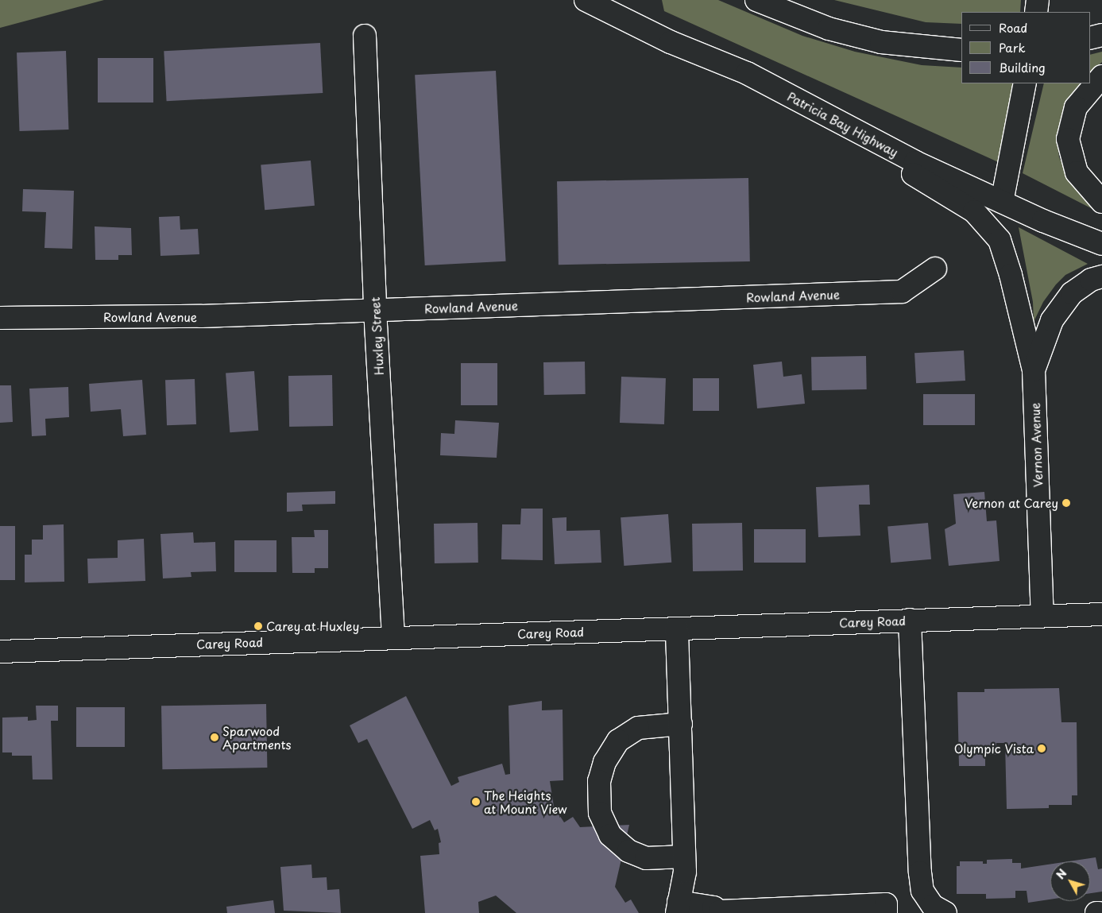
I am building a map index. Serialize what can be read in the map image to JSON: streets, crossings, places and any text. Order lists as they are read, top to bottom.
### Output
{
  "streets": {
    "main road": [
      "Patricia Bay Highway",
      "Rowland Avenue",
      "Huxley Street",
      "Vernon Avenue",
      "Carey Road"
    ]
  },
  "crossings": [
    ["Rowland Avenue", "Huxley Street"],
    ["Huxley Street", "Carey Road"],
    ["Vernon Avenue", "Carey Road"]
  ],
  "places": [
    "Vernon at Carey",
    "Carey at Huxley",
    "Sparwood Apartments",
    "Olympic Vista",
    "The Heights at Mount View"
  ],
  "legend": ["Road", "Park", "Building"],
  "north": "top left"
}
